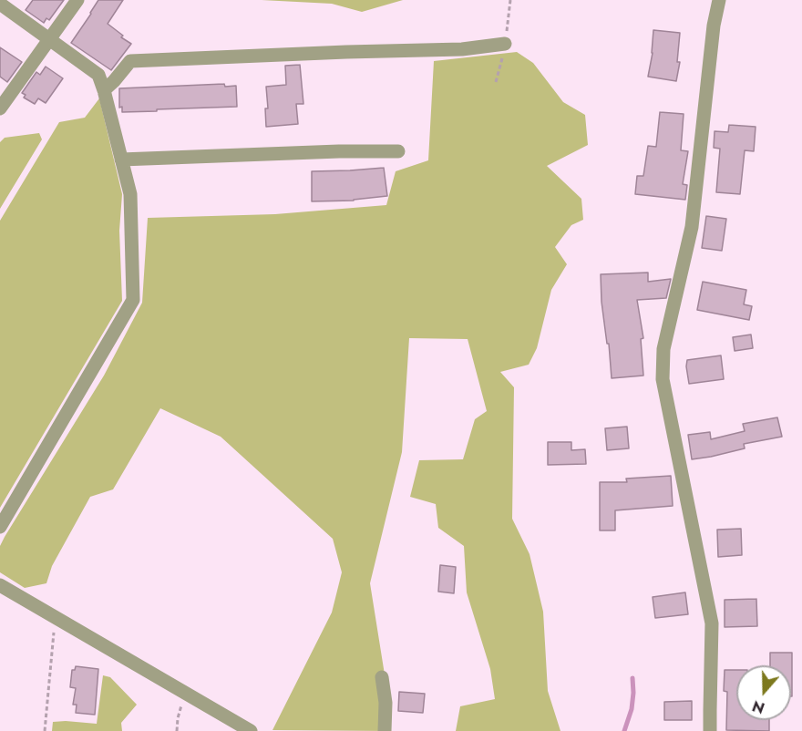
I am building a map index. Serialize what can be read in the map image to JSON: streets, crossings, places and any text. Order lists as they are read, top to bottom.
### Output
{
  "north": "bottom"
}
